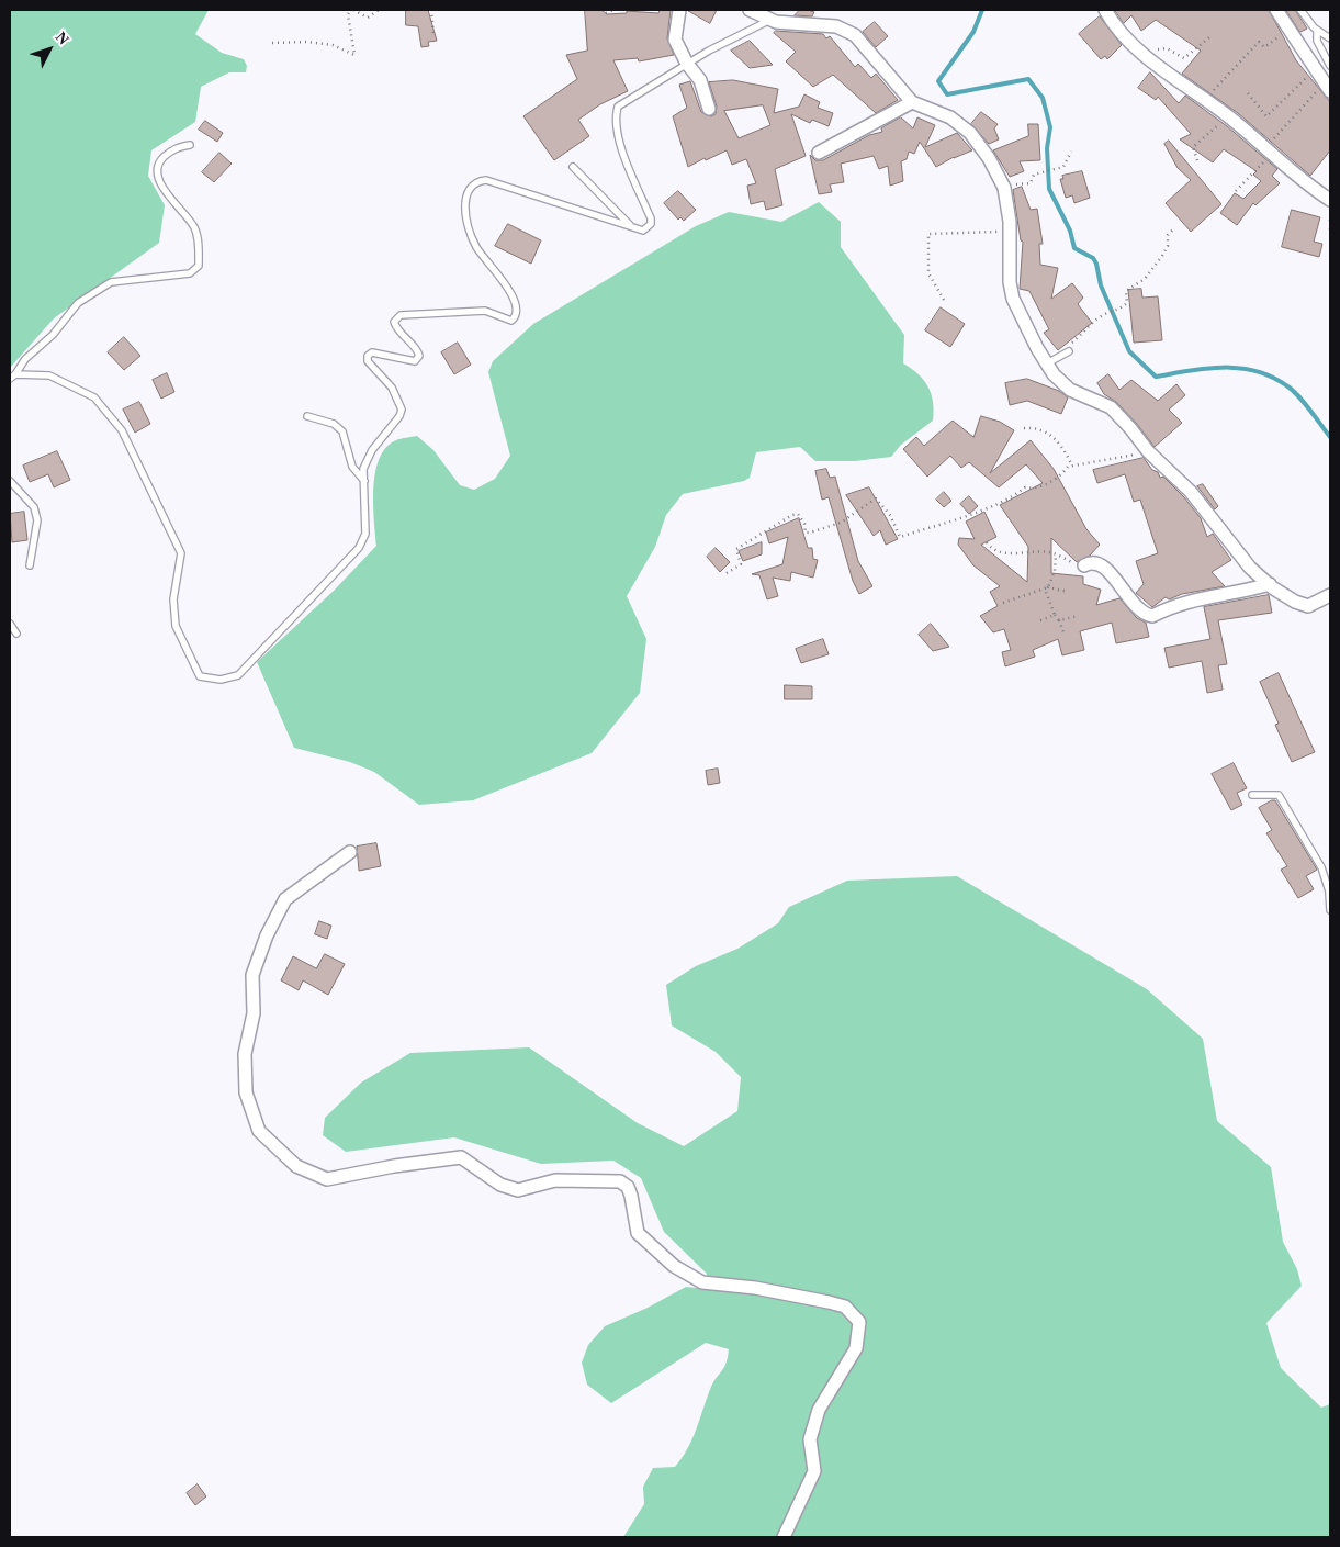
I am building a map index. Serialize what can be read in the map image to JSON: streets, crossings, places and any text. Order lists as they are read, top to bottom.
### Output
{
  "north": "top right"
}
